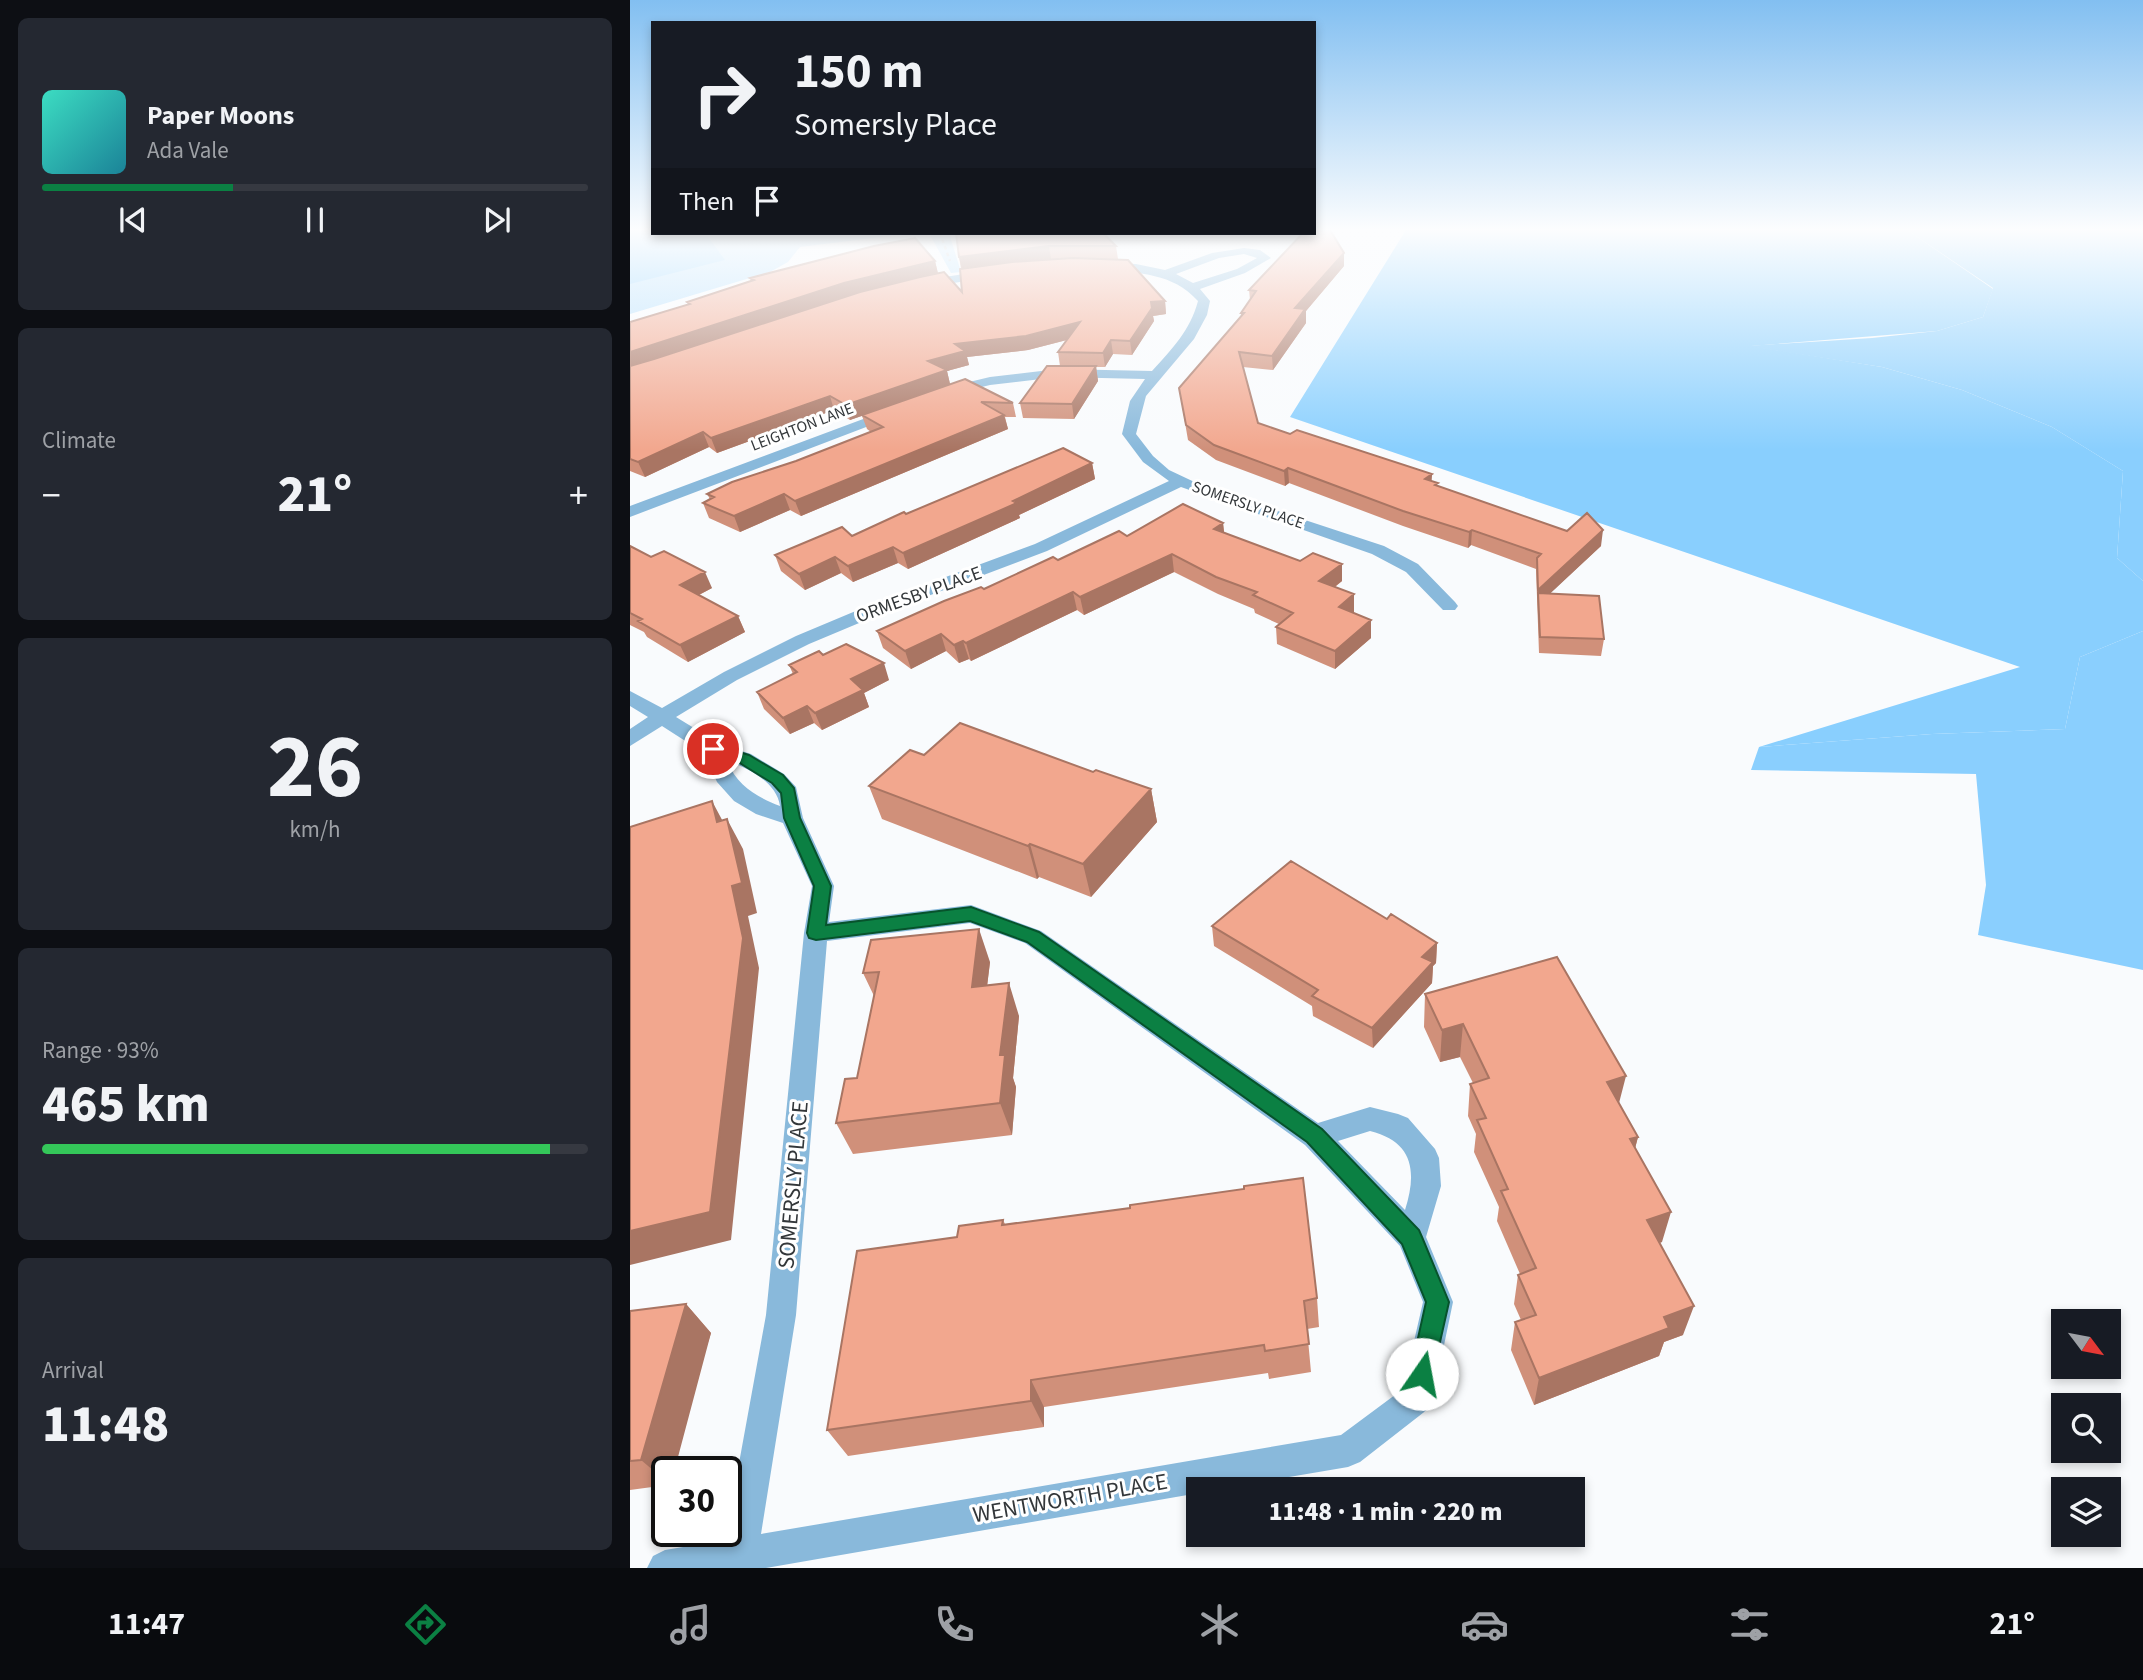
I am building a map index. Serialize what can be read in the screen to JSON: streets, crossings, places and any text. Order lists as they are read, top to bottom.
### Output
{
  "streets": {
    "street": [
      "LEIGHTON LANE",
      "SOMERSLY PLACE",
      "ORMESBY PLACE",
      "WENTWORTH PLACE"
    ]
  },
  "crossings": [
    ["SOMERSLY PLACE", "ORMESBY PLACE"],
    ["SOMERSLY PLACE", "WENTWORTH PLACE"]
  ],
  "north": "bottom right",
  "page": {
    "turn": ["150 m", "Somersly Place"],
    "song": ["Paper Moons", "Ada Vale"],
    "then": "Then",
    "tile": [
      "Climate",
      ["26", "km/h"],
      ["Range · 93%", "465 km"],
      ["Arrival", "11:48"]
    ],
    "heat": ["−", "21°", "+"],
    "limit": "30",
    "trip": "11:48 · 1 min · 220 m",
    "tabs": ["11:47", "21°"]
  }
}
